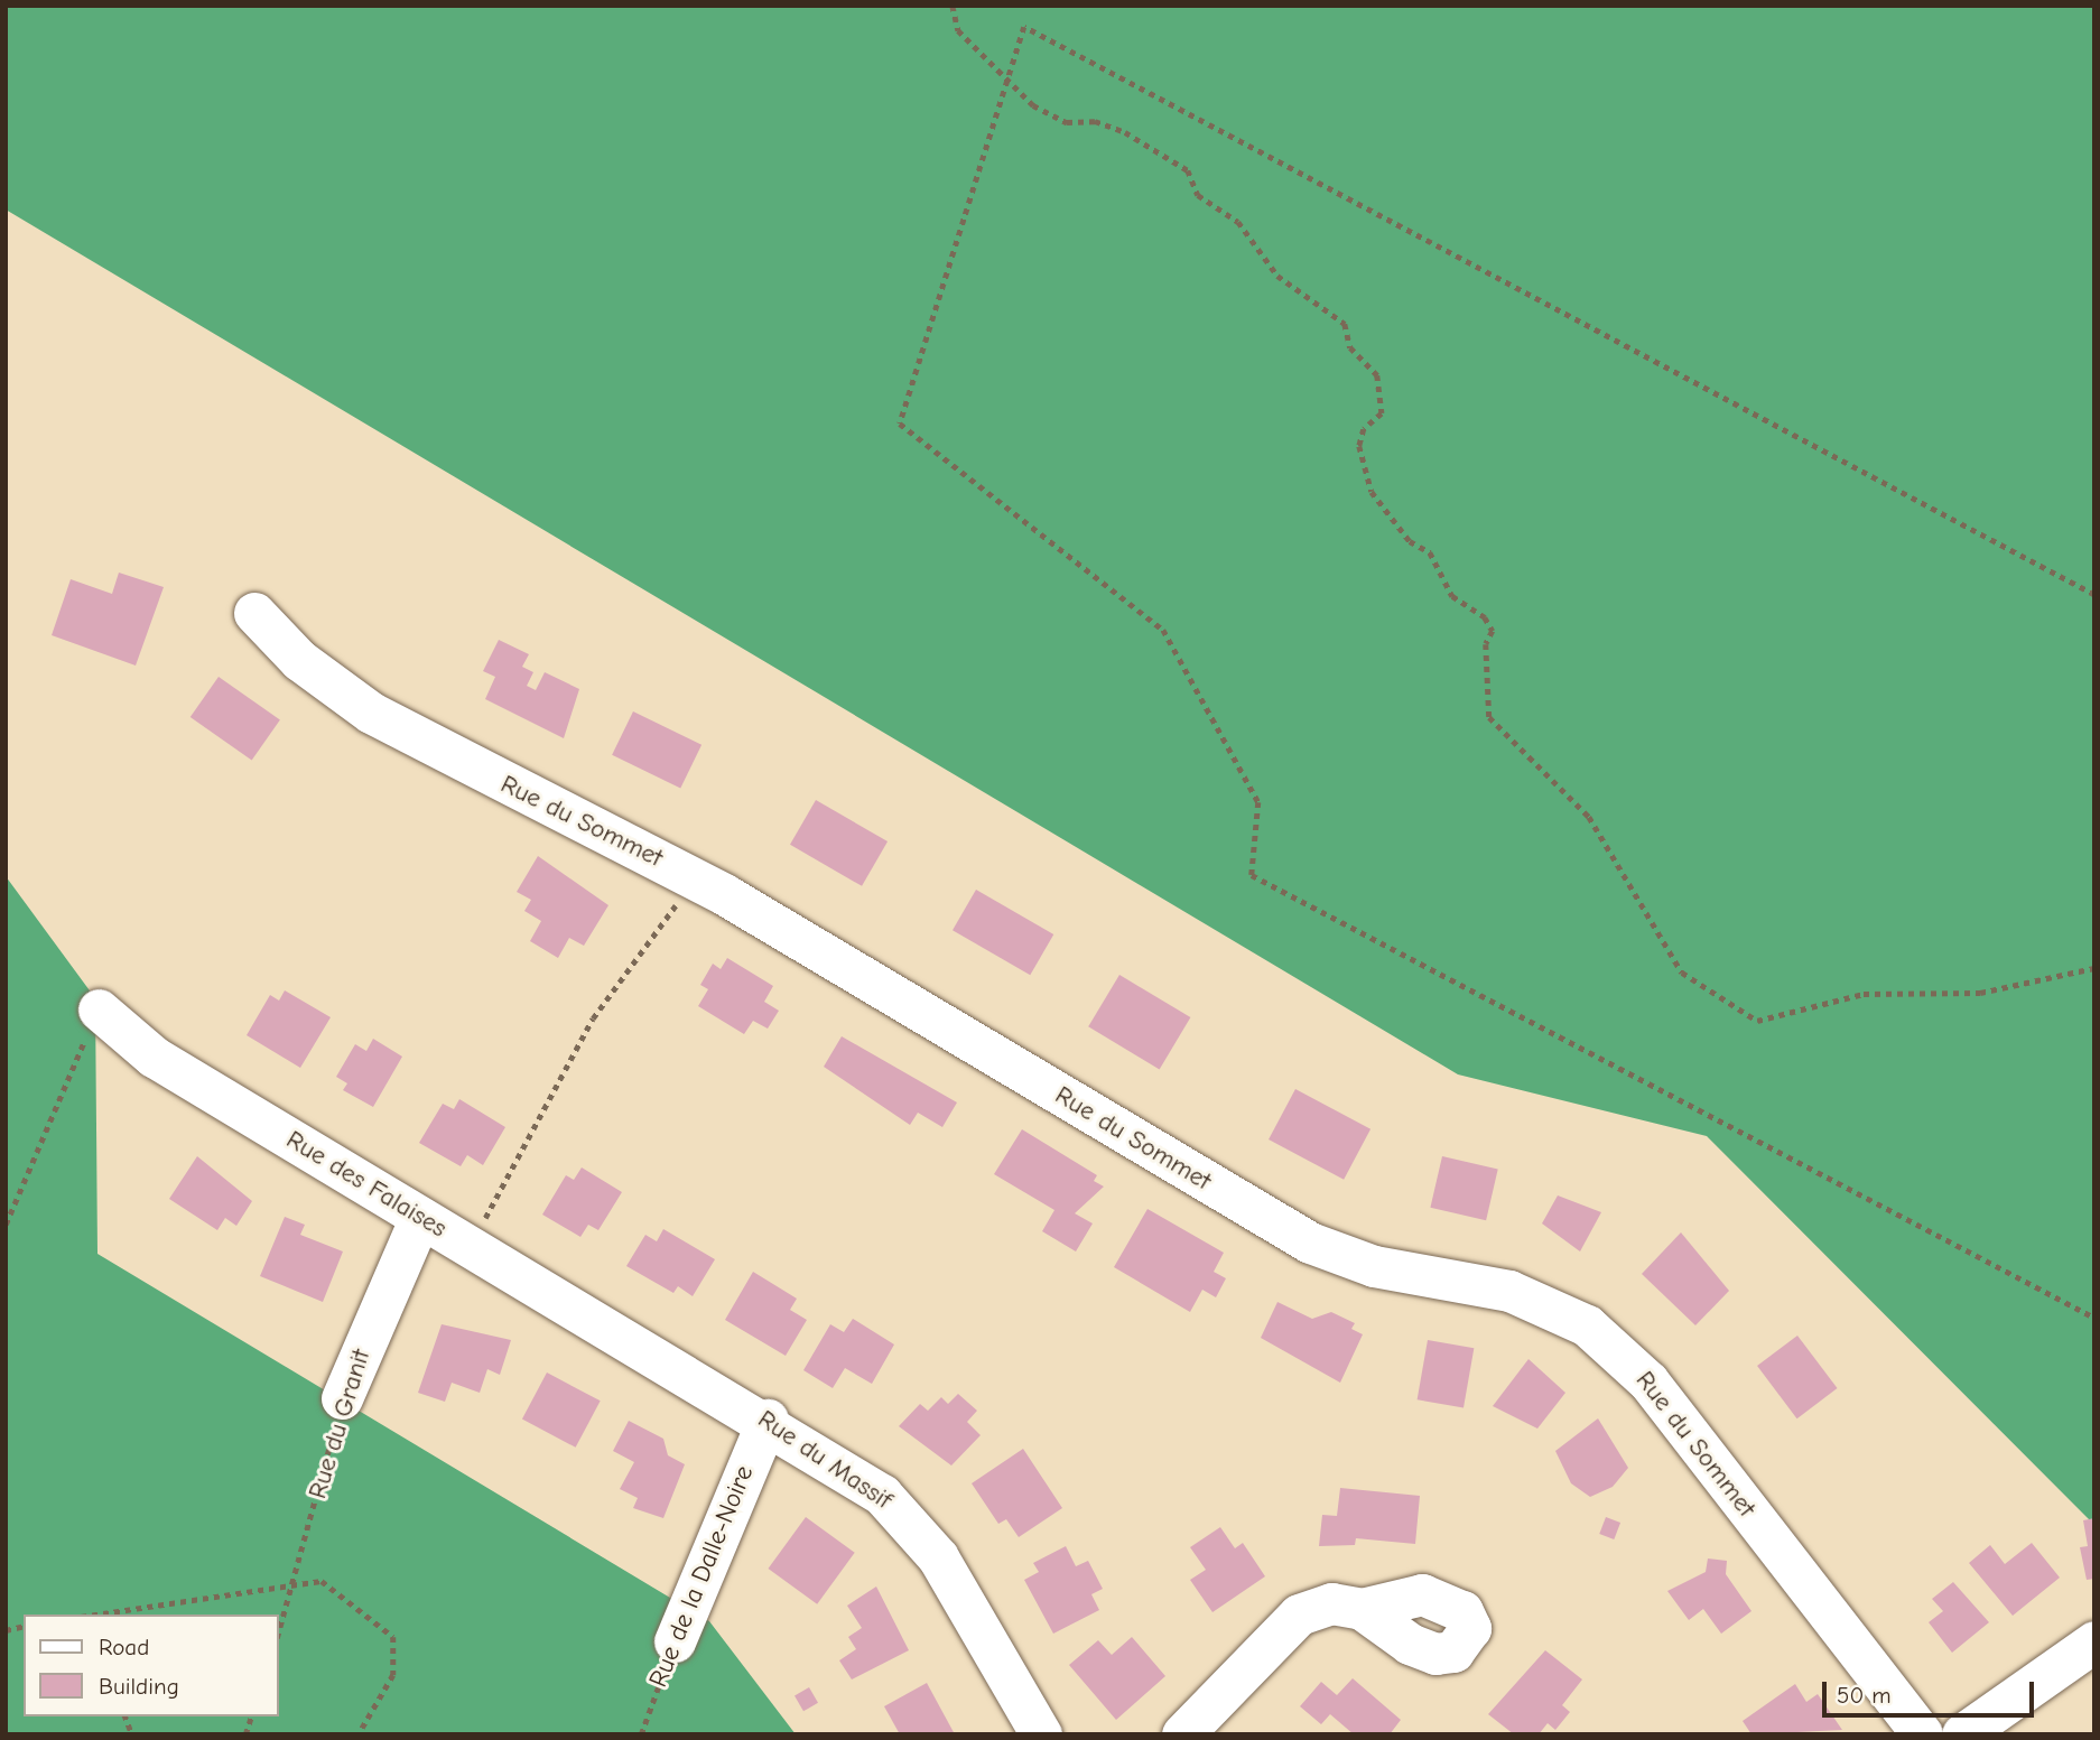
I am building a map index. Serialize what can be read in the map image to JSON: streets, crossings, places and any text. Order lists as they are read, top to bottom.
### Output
{
  "streets": {
    "street": [
      "Rue du Sommet",
      "Rue des Falaises",
      "Rue du Granit",
      "Rue du Massif",
      "Rue de la Dalle-Noire"
    ]
  },
  "crossings": [
    ["Rue des Falaises", "Rue du Granit"],
    ["Rue des Falaises", "Rue du Massif"],
    ["Rue du Massif", "Rue de la Dalle-Noire"]
  ],
  "legend": ["Road", "Building"],
  "scale_bar": "50 m"
}
